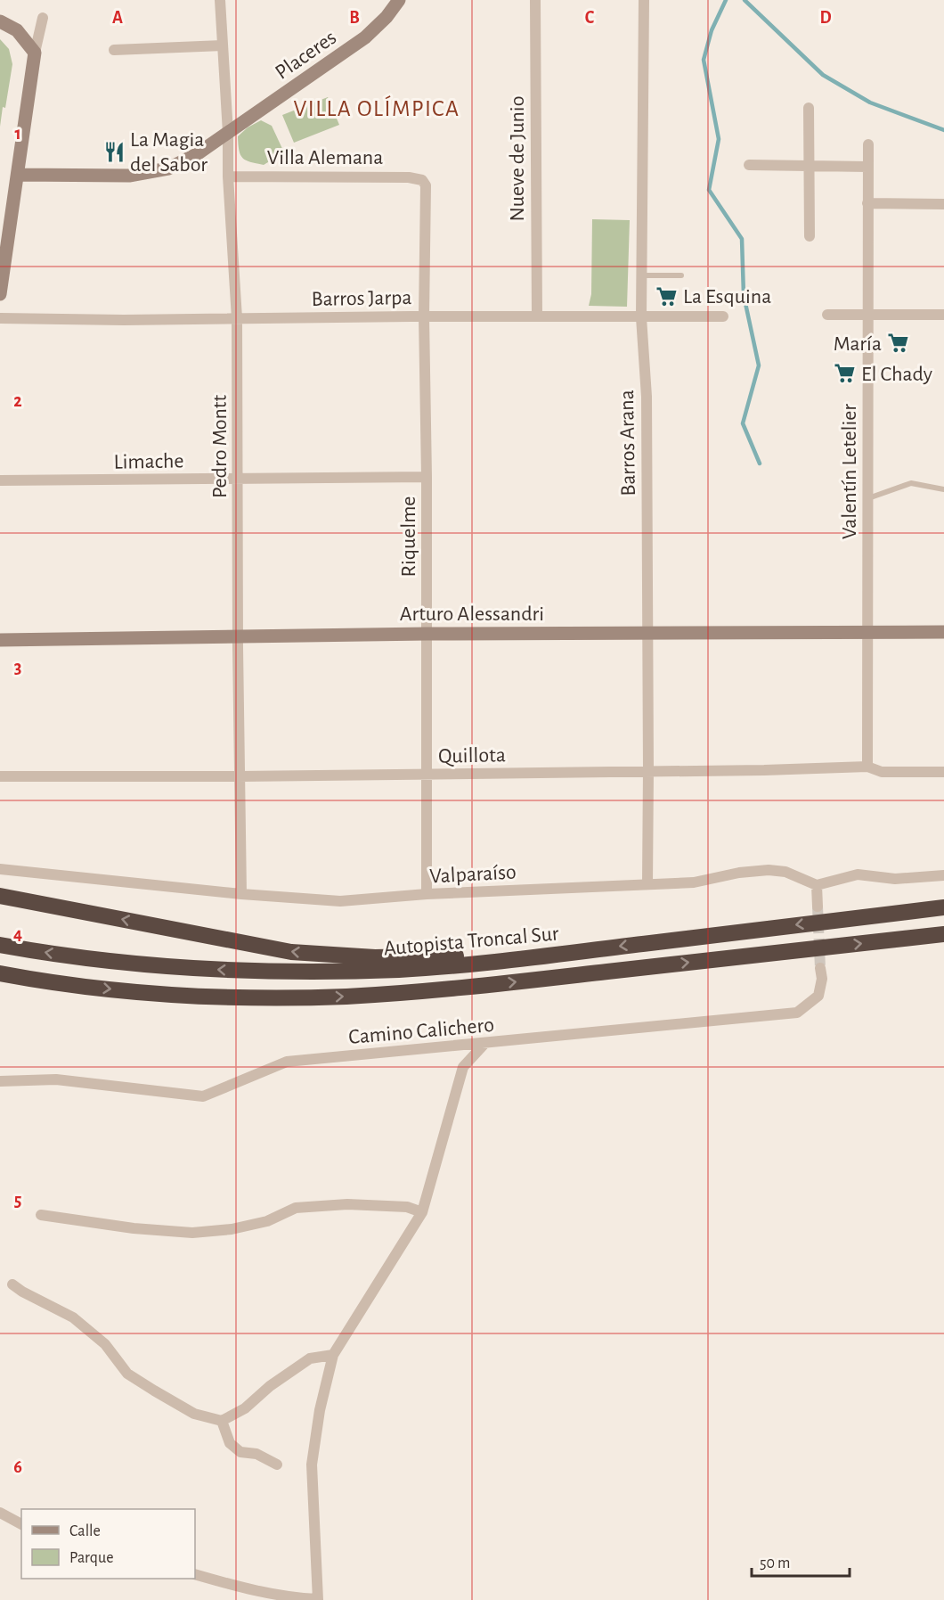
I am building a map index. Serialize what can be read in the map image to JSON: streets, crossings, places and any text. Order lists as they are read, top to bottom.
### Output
{
  "streets": {
    "highway": ["Autopista Troncal Sur"],
    "main road": ["Placeres", "Arturo Alessandri"],
    "street": [
      "Villa Alemana",
      "Nueve de Junio",
      "Barros Jarpa",
      "Barros Arana",
      "Pedro Montt",
      "Limache",
      "Valentín Letelier",
      "Riquelme",
      "Quillota",
      "Valparaíso",
      "Camino Calichero"
    ]
  },
  "crossings": [
    ["Placeres", "Pedro Montt"],
    ["Villa Alemana", "Pedro Montt"],
    ["Villa Alemana", "Riquelme"],
    ["Nueve de Junio", "Barros Jarpa"],
    ["Barros Jarpa", "Barros Arana"],
    ["Barros Jarpa", "Pedro Montt"],
    ["Barros Jarpa", "Riquelme"],
    ["Barros Arana", "Arturo Alessandri"],
    ["Barros Arana", "Quillota"],
    ["Barros Arana", "Valparaíso"],
    ["Pedro Montt", "Limache"],
    ["Pedro Montt", "Arturo Alessandri"],
    ["Pedro Montt", "Quillota"],
    ["Pedro Montt", "Valparaíso"],
    ["Limache", "Riquelme"],
    ["Valentín Letelier", "Arturo Alessandri"],
    ["Valentín Letelier", "Quillota"],
    ["Riquelme", "Arturo Alessandri"],
    ["Riquelme", "Quillota"],
    ["Riquelme", "Valparaíso"]
  ],
  "districts": ["VILLA OLÍMPICA"],
  "places": {
    "restaurant": ["La Magia del Sabor"],
    "supermarket": ["La Esquina", "María", "El Chady"]
  },
  "legend": ["Calle", "Parque"],
  "scale_bar": "50 m",
  "grid": {
    "columns": [
      "A",
      "B",
      "C",
      "D"
    ],
    "rows": [
      "1",
      "2",
      "3",
      "4",
      "5",
      "6"
    ]
  }
}
